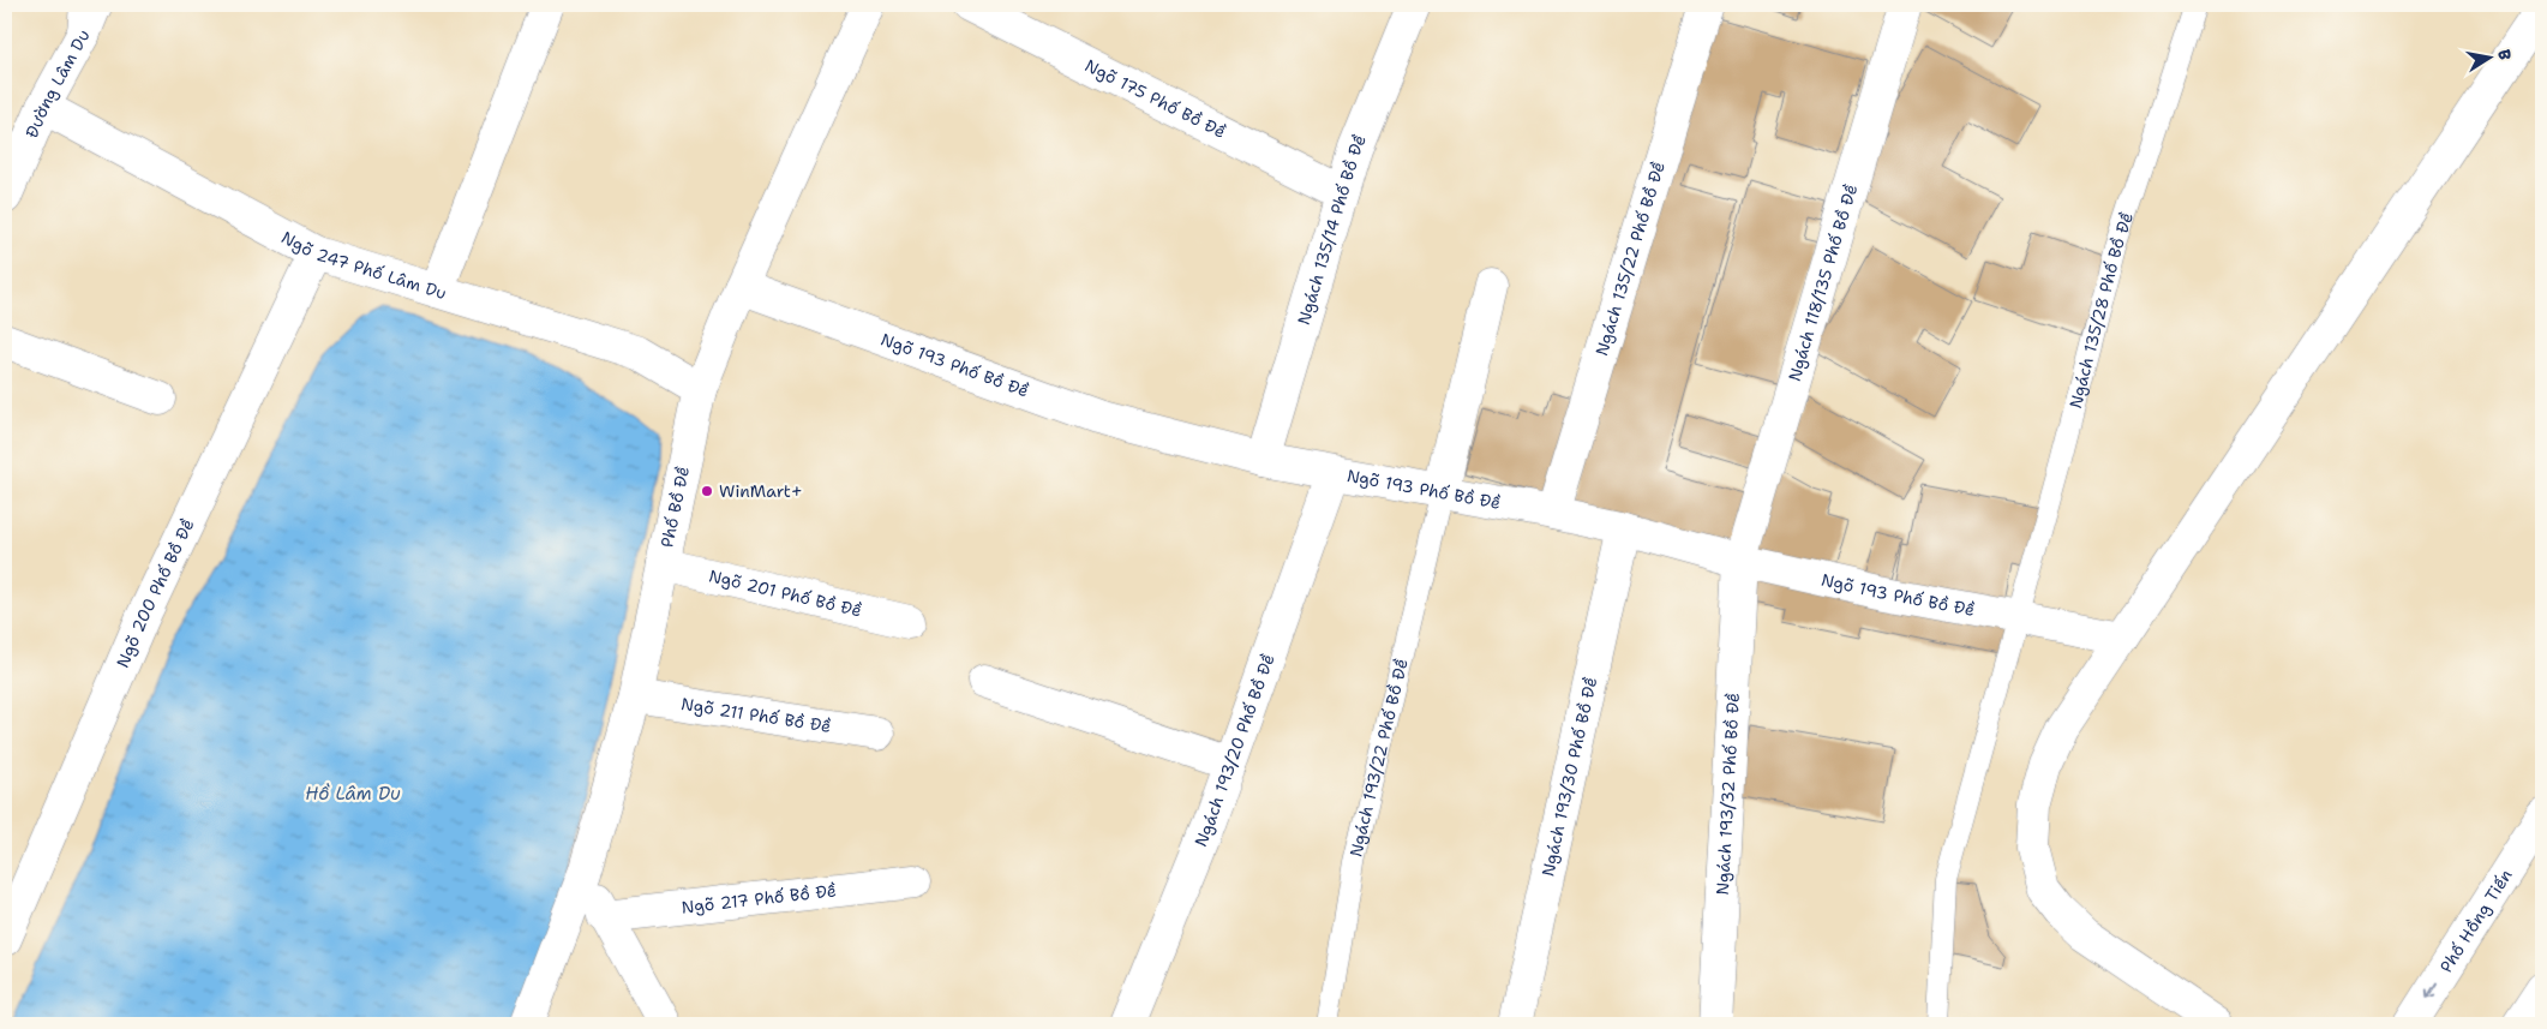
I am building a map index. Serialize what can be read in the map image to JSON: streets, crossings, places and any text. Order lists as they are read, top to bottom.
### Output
{
  "streets": {
    "street": [
      "Đường Lâm Du",
      "Ngõ 175 Phố Bồ Đề",
      "Ngách 135/14 Phố Bồ Đề",
      "Ngách 135/22 Phố Bồ Đề",
      "Ngõ 247 Phố Lâm Du",
      "Ngách 118/135 Phố Bồ Đề",
      "Ngõ 193 Phố Bồ Đề",
      "Phố Bồ Đề",
      "Ngõ 200 Phố Bồ Đề",
      "Ngõ 201 Phố Bồ Đề",
      "Ngõ 211 Phố Bồ Đề",
      "Ngách 193/20 Phố Bồ Đề",
      "Ngách 193/30 Phố Bồ Đề",
      "Ngách 193/32 Phố Bồ Đề",
      "Ngõ 217 Phố Bồ Đề",
      "Phố Hồng Tiến"
    ],
    "lane": ["Ngách 135/28 Phố Bồ Đề", "Ngách 193/22 Phố Bồ Đề"]
  },
  "crossings": [
    ["Đường Lâm Du", "Ngõ 247 Phố Lâm Du"],
    ["Ngõ 175 Phố Bồ Đề", "Ngách 135/14 Phố Bồ Đề"],
    ["Ngách 135/14 Phố Bồ Đề", "Ngõ 193 Phố Bồ Đề"],
    ["Ngách 135/22 Phố Bồ Đề", "Ngõ 193 Phố Bồ Đề"],
    ["Ngõ 247 Phố Lâm Du", "Phố Bồ Đề"],
    ["Ngõ 247 Phố Lâm Du", "Ngõ 200 Phố Bồ Đề"],
    ["Ngách 118/135 Phố Bồ Đề", "Ngõ 193 Phố Bồ Đề"],
    ["Ngách 118/135 Phố Bồ Đề", "Ngách 193/32 Phố Bồ Đề"],
    ["Ngách 135/28 Phố Bồ Đề", "Ngõ 193 Phố Bồ Đề"],
    ["Ngõ 193 Phố Bồ Đề", "Phố Bồ Đề"],
    ["Ngõ 193 Phố Bồ Đề", "Ngách 193/20 Phố Bồ Đề"],
    ["Ngõ 193 Phố Bồ Đề", "Ngách 193/22 Phố Bồ Đề"],
    ["Ngõ 193 Phố Bồ Đề", "Ngách 193/30 Phố Bồ Đề"],
    ["Ngõ 193 Phố Bồ Đề", "Ngách 193/32 Phố Bồ Đề"],
    ["Phố Bồ Đề", "Ngõ 201 Phố Bồ Đề"],
    ["Phố Bồ Đề", "Ngõ 211 Phố Bồ Đề"]
  ],
  "one_way": ["Phố Hồng Tiến"],
  "water": ["Hồ Lâm Du"],
  "places": ["WinMart+"],
  "north": "right"
}
